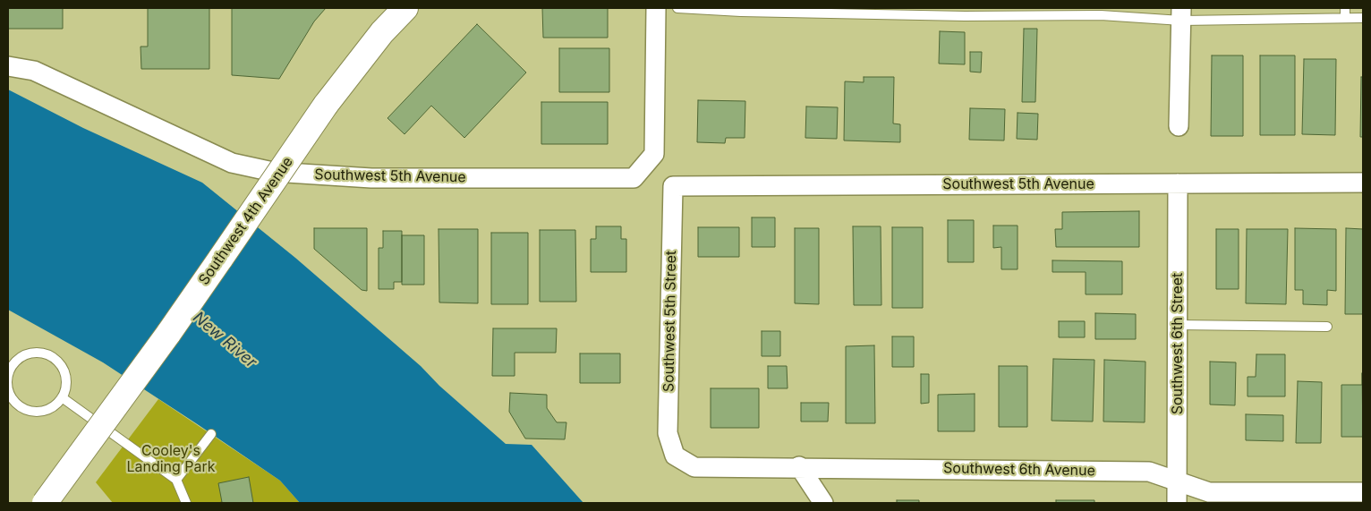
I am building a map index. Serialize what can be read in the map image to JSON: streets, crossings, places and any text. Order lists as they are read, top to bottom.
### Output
{
  "streets": {
    "main road": ["Southwest 4th Avenue"],
    "street": [
      "Southwest 5th Avenue",
      "Southwest 5th Street",
      "Southwest 6th Street",
      "Southwest 6th Avenue"
    ]
  },
  "crossings": [
    ["Southwest 5th Avenue", "Southwest 5th Street"],
    ["Southwest 5th Avenue", "Southwest 6th Street"],
    ["Southwest 5th Street", "Southwest 6th Avenue"],
    ["Southwest 6th Street", "Southwest 6th Avenue"]
  ],
  "water": ["New River"],
  "parks": ["Cooley's Landing Park"]
}
